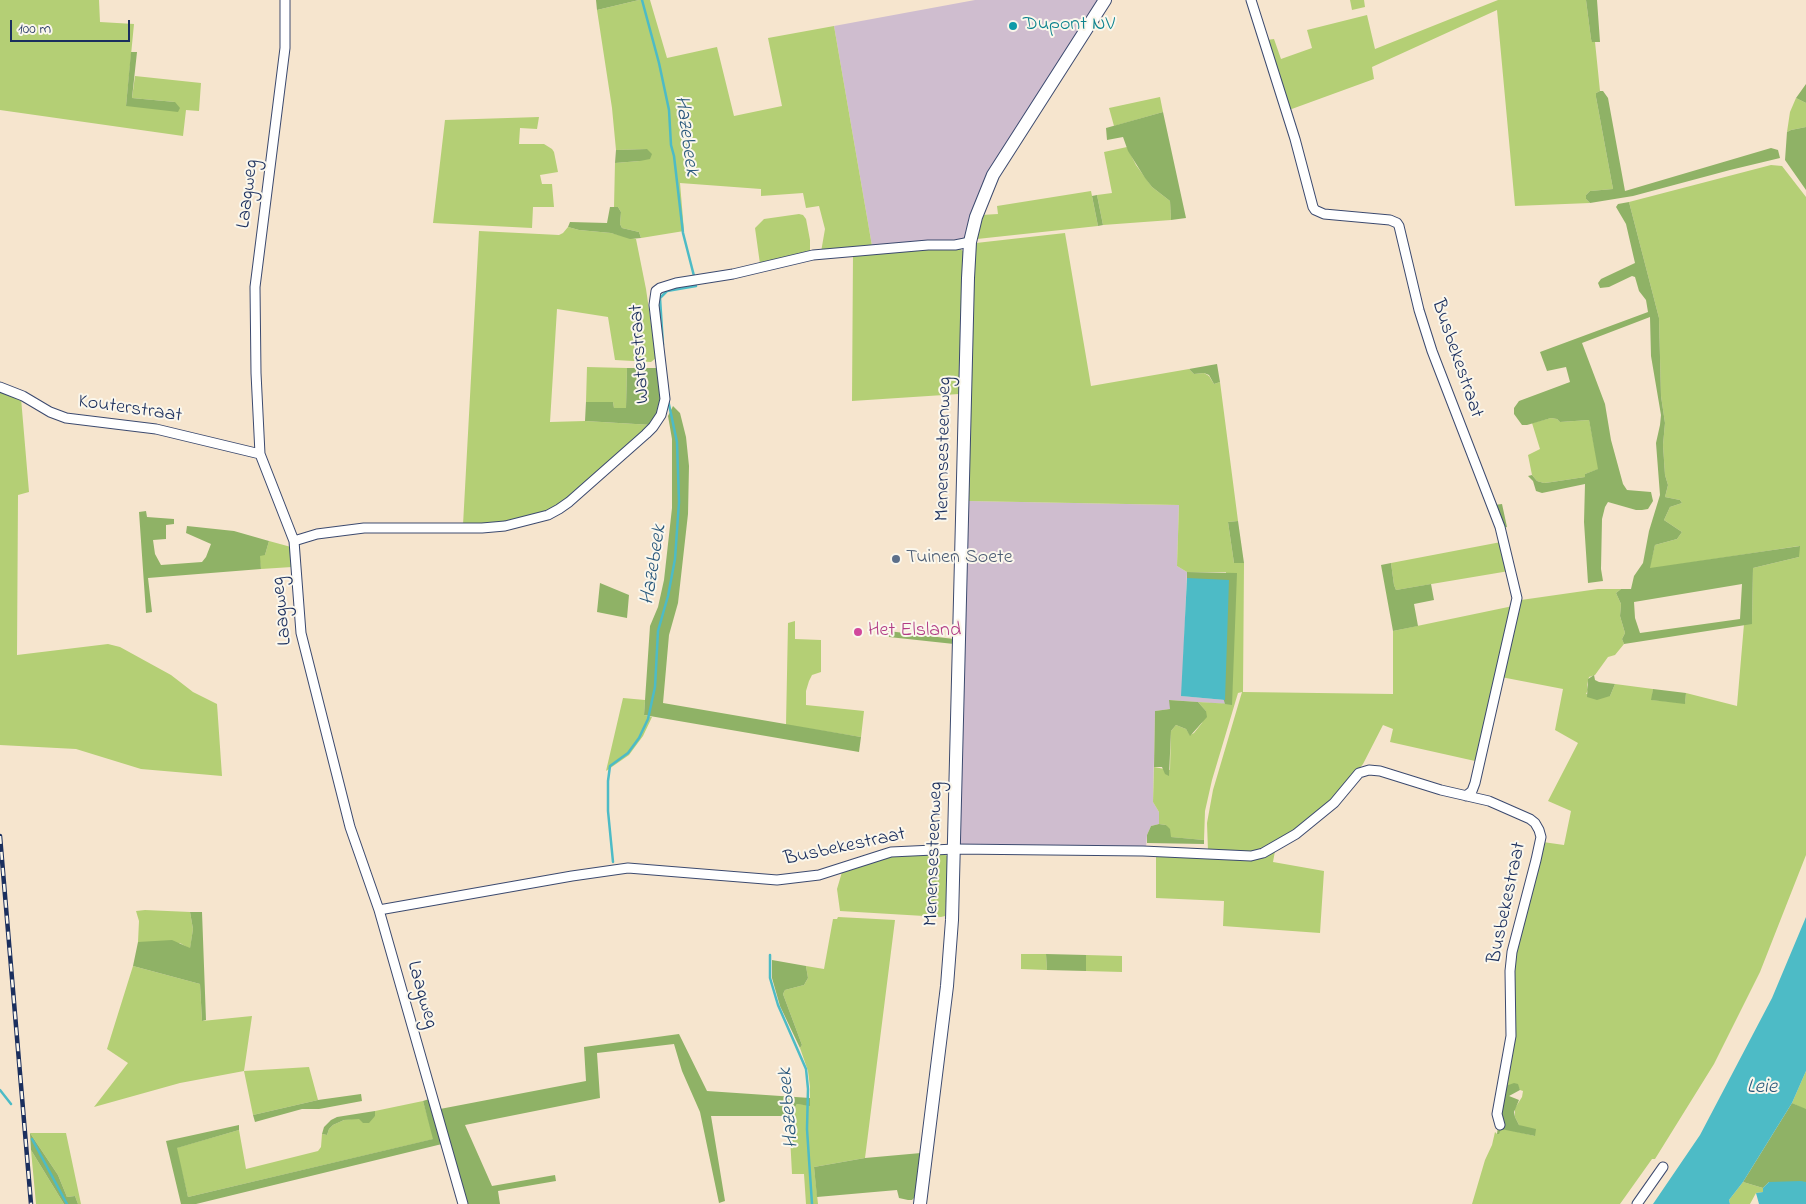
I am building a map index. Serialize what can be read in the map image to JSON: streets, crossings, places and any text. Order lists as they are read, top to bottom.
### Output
{
  "streets": {
    "street": [
      "Laagweg",
      "Waterstraat",
      "Busbekestraat",
      "Kouterstraat",
      "Menensesteenweg"
    ]
  },
  "crossings": [
    ["Laagweg", "Waterstraat"],
    ["Laagweg", "Busbekestraat"],
    ["Laagweg", "Kouterstraat"],
    ["Waterstraat", "Menensesteenweg"],
    ["Busbekestraat", "Menensesteenweg"]
  ],
  "water": ["Hazebeek", "Leie"],
  "places": ["Dupont NV", "Tuinen Soete", "Het Elsland"],
  "scale_bar": "100 m"
}
